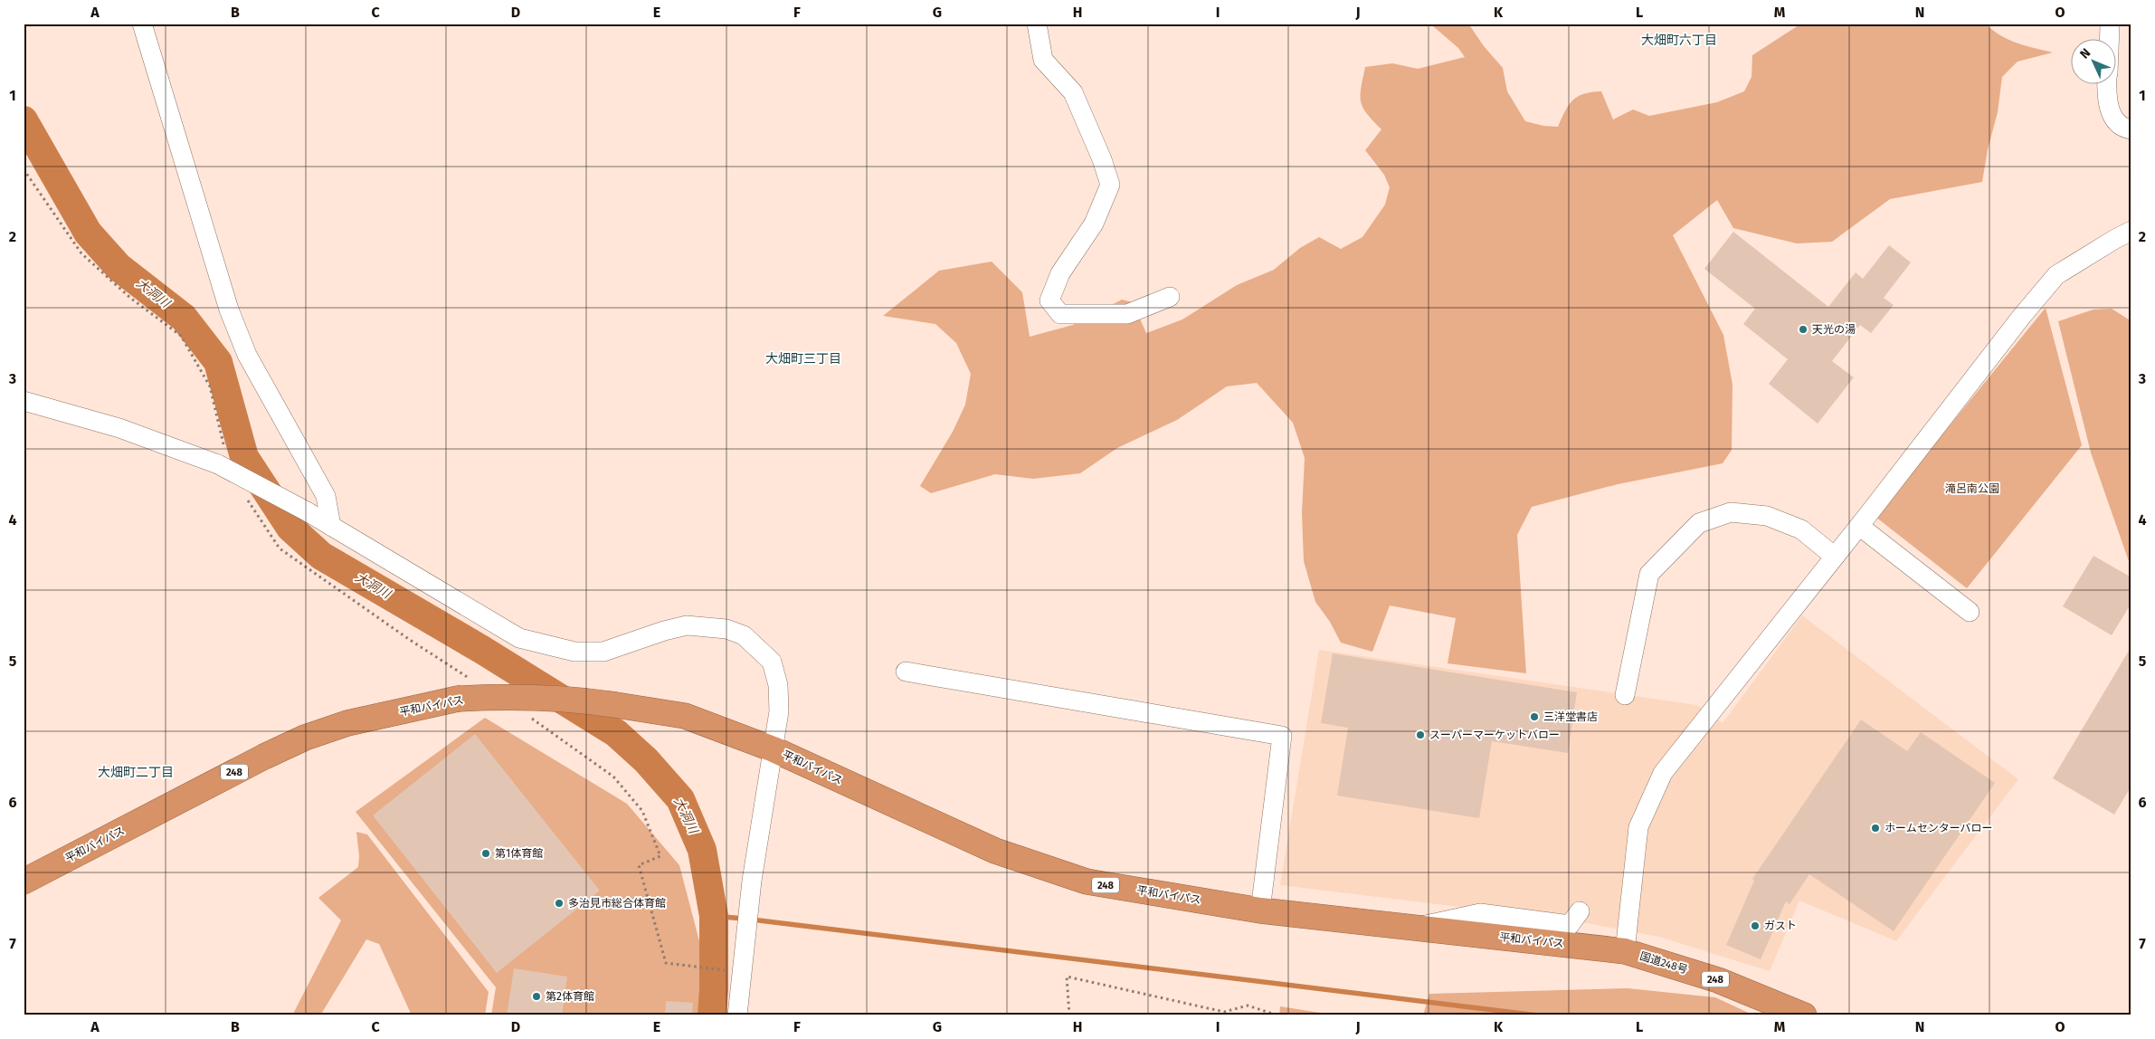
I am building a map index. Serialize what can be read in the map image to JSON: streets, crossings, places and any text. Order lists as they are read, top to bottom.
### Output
{
  "streets": {
    "highway": ["平和バイパス", "248", "国道248号"]
  },
  "crossings": [
    ["平和バイパス", "国道248号"]
  ],
  "districts": ["大畑町六丁目", "大畑町三丁目", "大畑町二丁目"],
  "water": ["大洞川"],
  "parks": ["滝呂南公園"],
  "places": [
    "天光の湯",
    "三洋堂書店",
    "スーパーマーケットバロー",
    "ホームセンターバロー",
    "第1体育館",
    "多治見市総合体育館",
    "ガスト",
    "第2体育館"
  ],
  "north": "top left",
  "grid": {
    "columns": [
      "A",
      "B",
      "C",
      "D",
      "E",
      "F",
      "G",
      "H",
      "I",
      "J",
      "K",
      "L",
      "M",
      "N",
      "O"
    ],
    "rows": [
      "1",
      "2",
      "3",
      "4",
      "5",
      "6",
      "7"
    ]
  }
}
